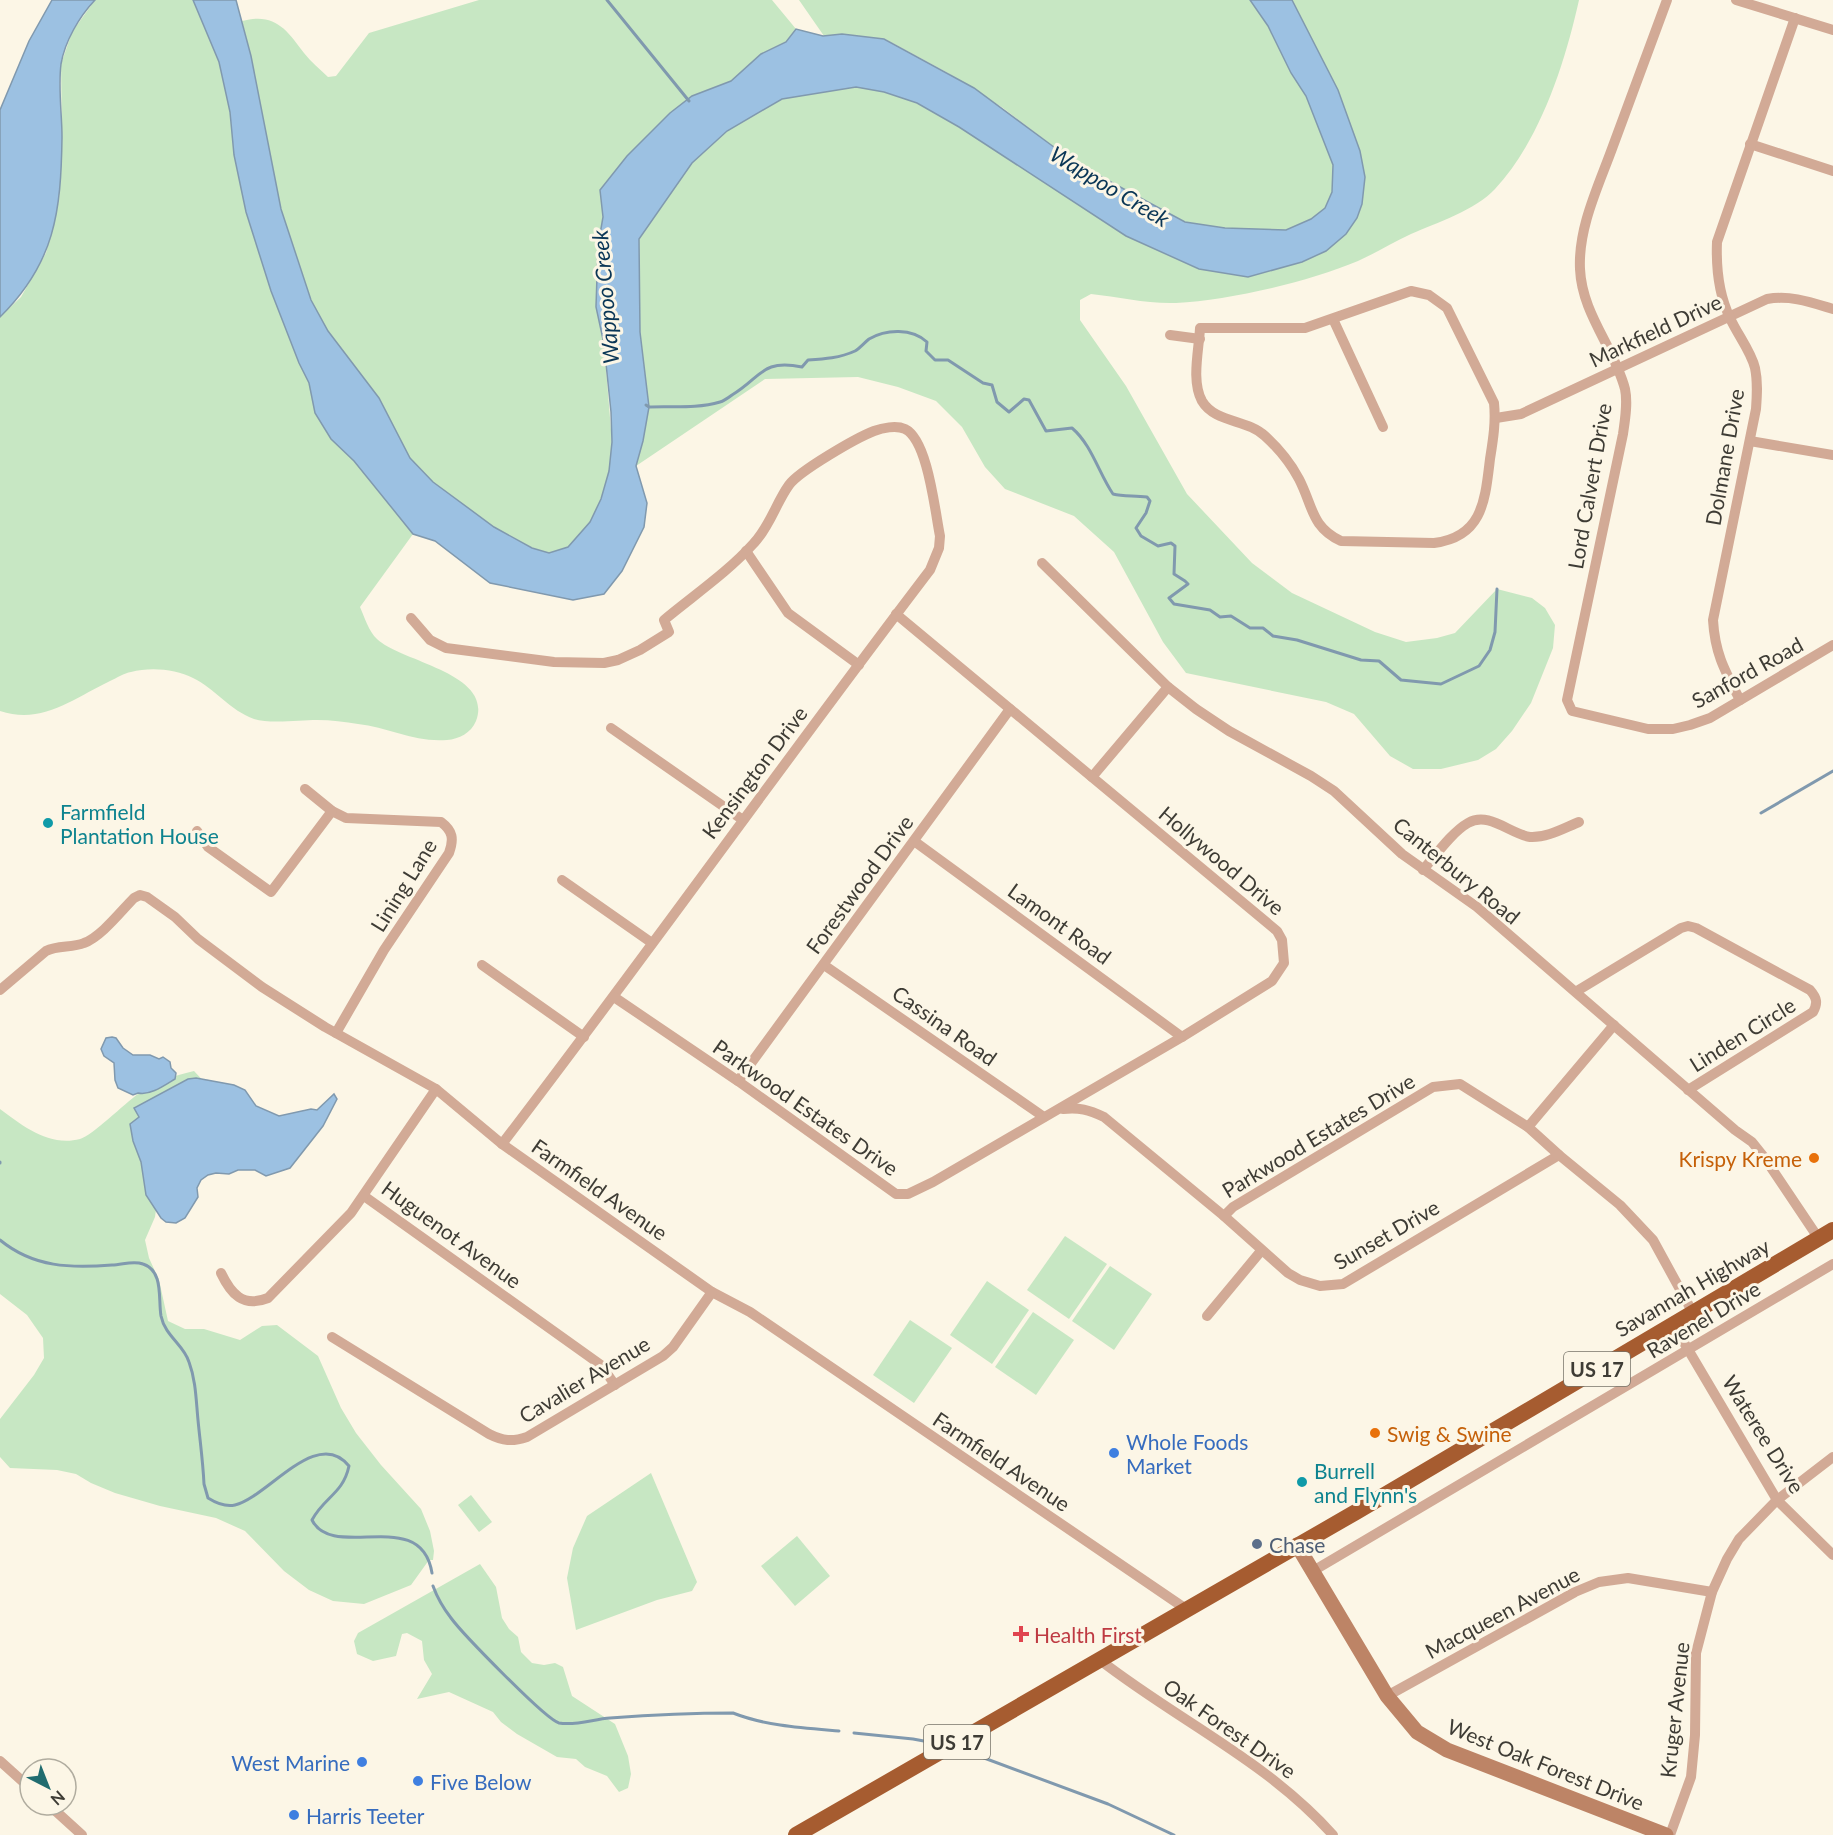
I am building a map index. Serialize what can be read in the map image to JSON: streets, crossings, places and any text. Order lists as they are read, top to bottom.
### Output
{
  "streets": {
    "highway": ["Savannah Highway", "US 17"],
    "main road": ["West Oak Forest Drive"],
    "street": [
      "Markfield Drive",
      "Dolmane Drive",
      "Lord Calvert Drive",
      "Sanford Road",
      "Kensington Drive",
      "Hollywood Drive",
      "Canterbury Road",
      "Forestwood Drive",
      "Lining Lane",
      "Lamont Road",
      "Cassina Road",
      "Linden Circle",
      "Parkwood Estates Drive",
      "Farmfield Avenue",
      "Huguenot Avenue",
      "Sunset Drive",
      "Ravenel Drive",
      "Cavalier Avenue",
      "Wateree Drive",
      "Macqueen Avenue",
      "Kruger Avenue",
      "Oak Forest Drive"
    ]
  },
  "crossings": [
    ["Markfield Drive", "Dolmane Drive"],
    ["Markfield Drive", "Lord Calvert Drive"],
    ["Dolmane Drive", "Sanford Road"],
    ["Lord Calvert Drive", "Sanford Road"],
    ["Kensington Drive", "Hollywood Drive"],
    ["Kensington Drive", "Parkwood Estates Drive"],
    ["Kensington Drive", "Farmfield Avenue"],
    ["Hollywood Drive", "Forestwood Drive"],
    ["Hollywood Drive", "Lamont Road"],
    ["Hollywood Drive", "Cassina Road"],
    ["Hollywood Drive", "Parkwood Estates Drive"],
    ["Hollywood Drive", "Sunset Drive"],
    ["Canterbury Road", "Linden Circle"],
    ["Canterbury Road", "Savannah Highway"],
    ["Forestwood Drive", "Lamont Road"],
    ["Forestwood Drive", "Cassina Road"],
    ["Forestwood Drive", "Parkwood Estates Drive"],
    ["Lining Lane", "Farmfield Avenue"],
    ["Cassina Road", "Parkwood Estates Drive"],
    ["Parkwood Estates Drive", "Sunset Drive"],
    ["Parkwood Estates Drive", "Savannah Highway"],
    ["Farmfield Avenue", "Huguenot Avenue"],
    ["Farmfield Avenue", "Savannah Highway"],
    ["Farmfield Avenue", "Cavalier Avenue"],
    ["Huguenot Avenue", "Cavalier Avenue"],
    ["Savannah Highway", "Wateree Drive"],
    ["Savannah Highway", "Oak Forest Drive"],
    ["Savannah Highway", "West Oak Forest Drive"],
    ["Ravenel Drive", "Wateree Drive"],
    ["Ravenel Drive", "West Oak Forest Drive"],
    ["Wateree Drive", "Kruger Avenue"],
    ["Macqueen Avenue", "Kruger Avenue"],
    ["Macqueen Avenue", "West Oak Forest Drive"],
    ["Kruger Avenue", "West Oak Forest Drive"]
  ],
  "water": ["Wappoo Creek"],
  "places": {
    "other": [
      "Farmfield Plantation House",
      "Krispy Kreme",
      "Swig & Swine",
      "Whole Foods Market",
      "Burrell and Flynn's",
      "Chase",
      "West Marine",
      "Five Below",
      "Harris Teeter"
    ],
    "health": ["Health First"]
  },
  "north": "bottom right"
}
